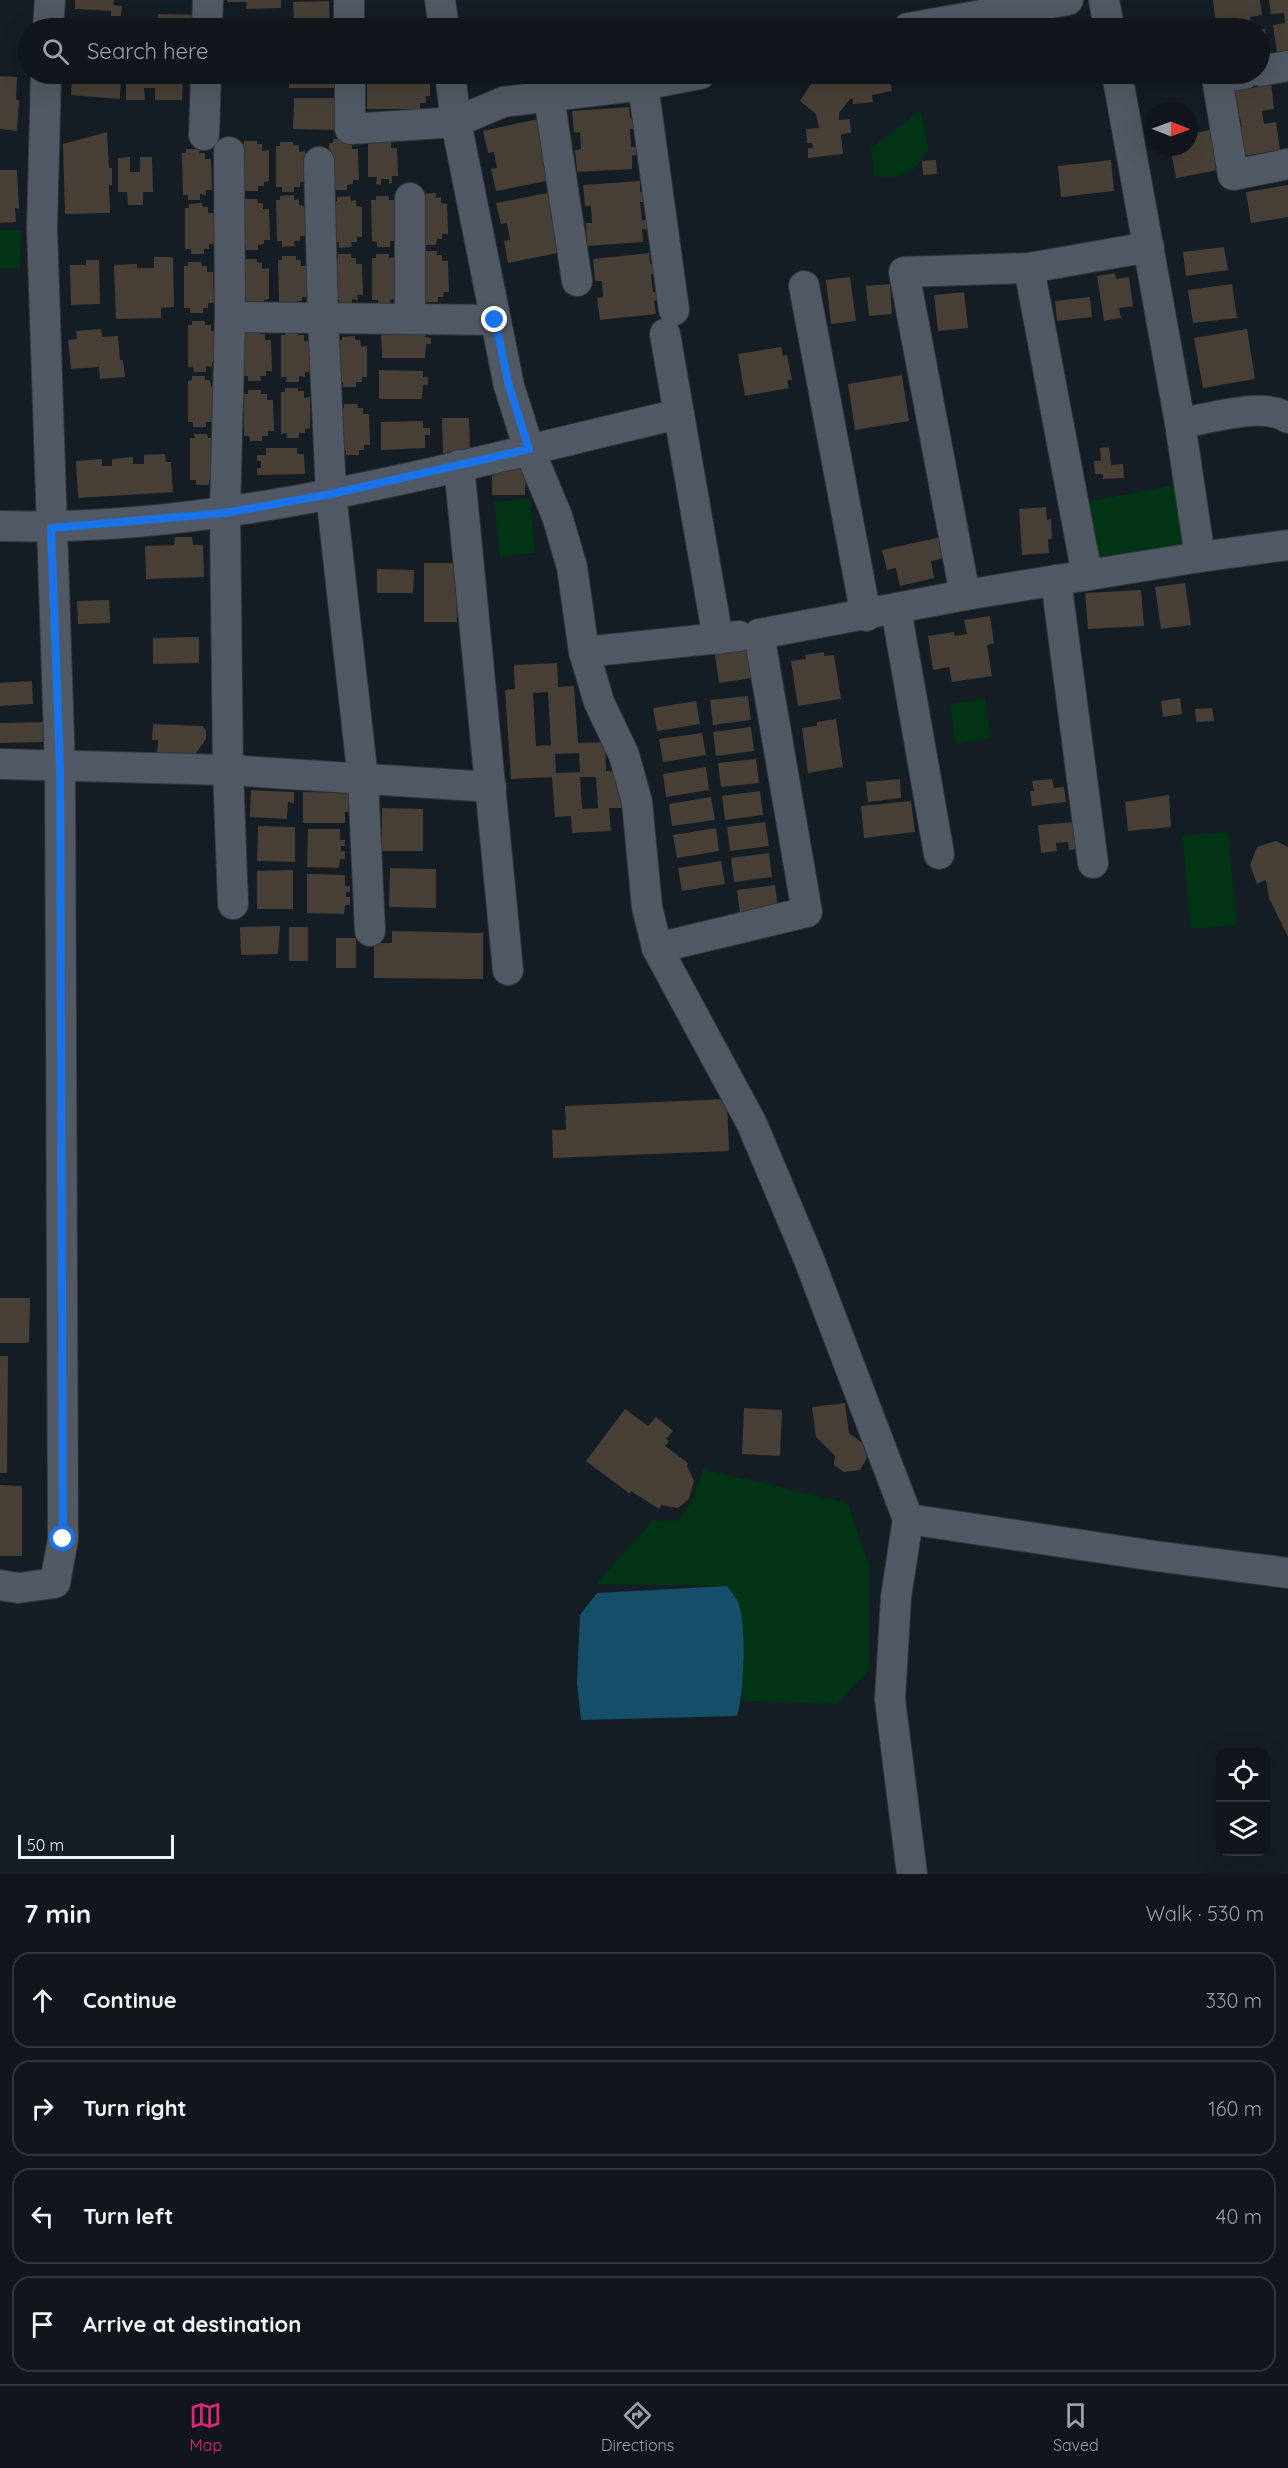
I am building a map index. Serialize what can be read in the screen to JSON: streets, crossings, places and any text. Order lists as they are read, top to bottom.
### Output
{
  "scale_bar": "50 m",
  "north": "right",
  "page": {
    "search": "Search here",
    "scale": "50 m",
    "heading": ["7 min", "Walk · 530 m"],
    "list": [
      ["Continue", "330 m"],
      ["Turn right", "160 m"],
      ["Turn left", "40 m"],
      "Arrive at destination"
    ],
    "nav": ["Map", "Directions", "Saved"]
  }
}
